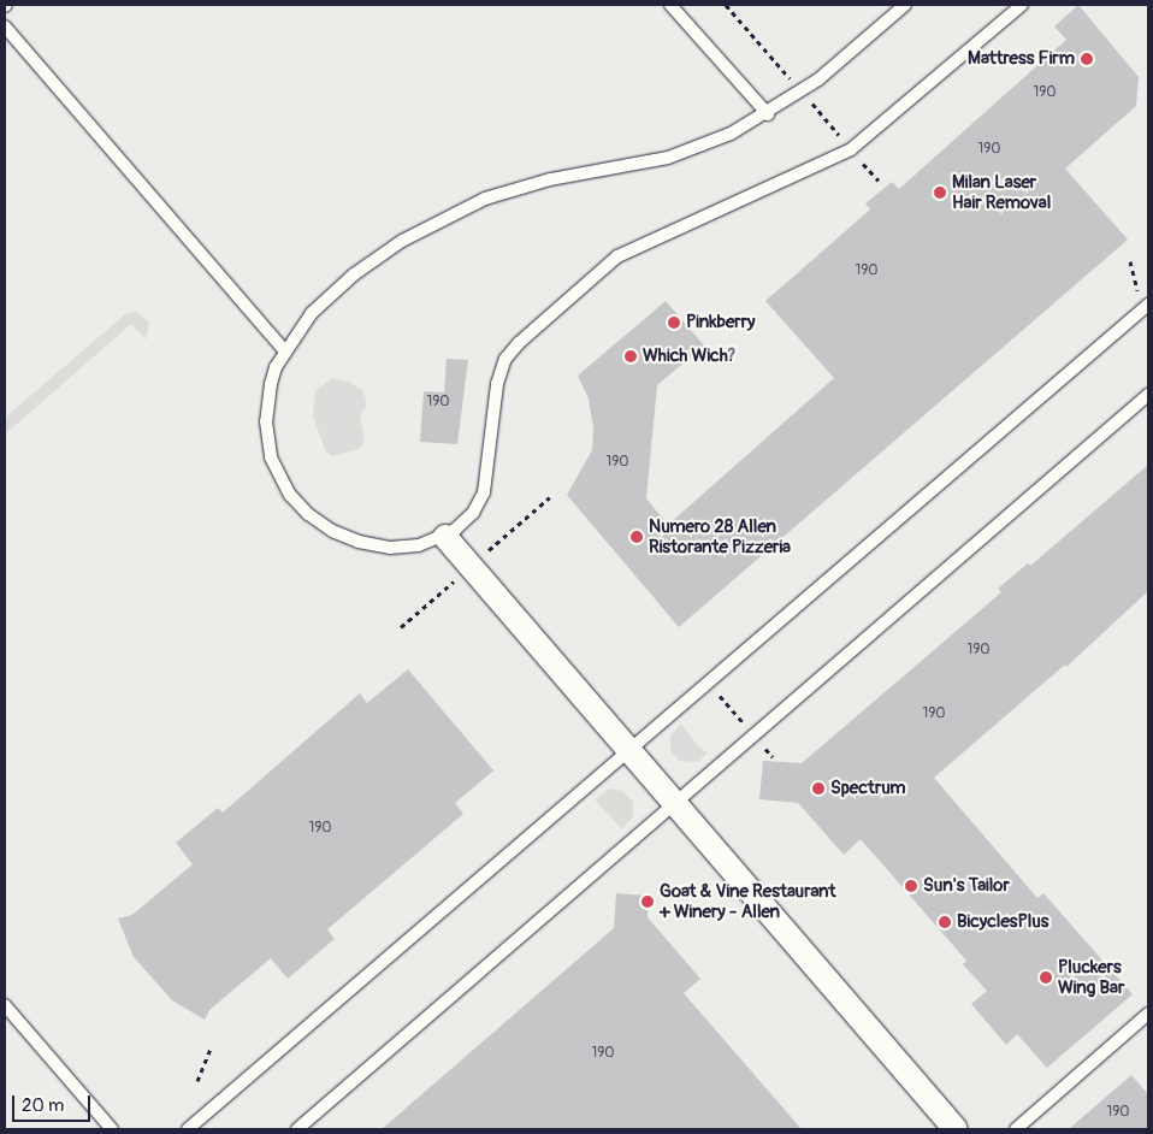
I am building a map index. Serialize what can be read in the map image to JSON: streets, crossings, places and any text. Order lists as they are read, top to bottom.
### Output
{
  "places": [
    "Mattress Firm",
    "Milan Laser Hair Removal",
    "Pinkberry",
    "Which Wich?",
    "Numero 28 Allen Ristorante Pizzeria",
    "Spectrum",
    "Sun's Tailor",
    "Goat & Vine Restaurant + Winery - Allen",
    "BicyclesPlus",
    "Pluckers Wing Bar"
  ],
  "house_numbers": [
    "190",
    "190",
    "190",
    "190",
    "190",
    "190",
    "190",
    "190",
    "190",
    "190"
  ],
  "scale_bar": "20 m"
}
